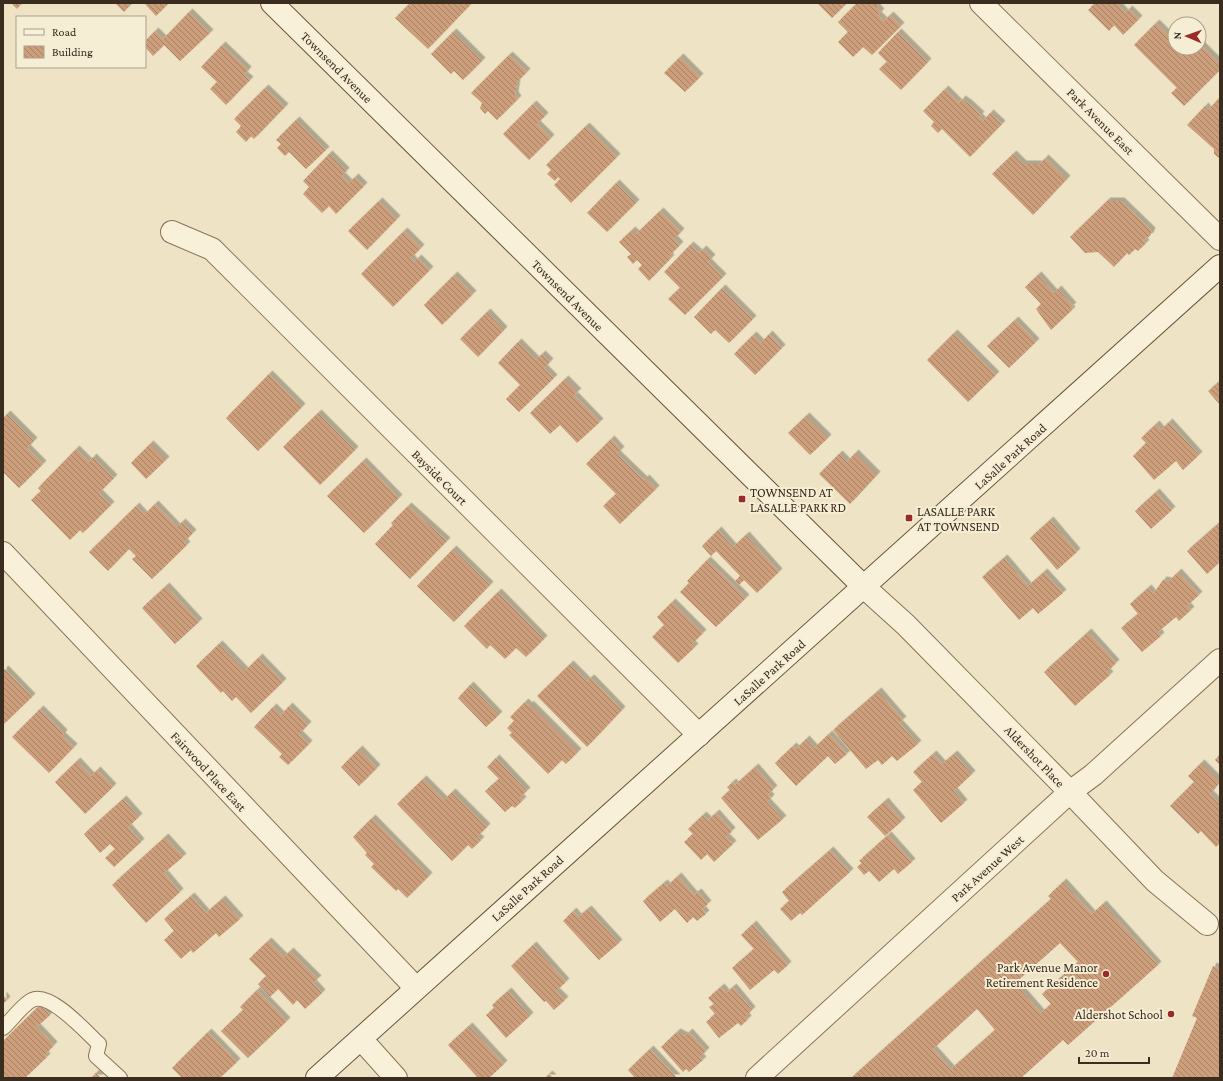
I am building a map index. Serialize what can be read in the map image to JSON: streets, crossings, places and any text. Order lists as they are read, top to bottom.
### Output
{
  "streets": {
    "street": [
      "Townsend Avenue",
      "Park Avenue East",
      "LaSalle Park Road",
      "Bayside Court",
      "Aldershot Place",
      "Fairwood Place East",
      "Park Avenue West"
    ]
  },
  "crossings": [
    ["Townsend Avenue", "LaSalle Park Road"],
    ["Townsend Avenue", "Aldershot Place"],
    ["LaSalle Park Road", "Bayside Court"],
    ["LaSalle Park Road", "Aldershot Place"],
    ["LaSalle Park Road", "Fairwood Place East"],
    ["Aldershot Place", "Park Avenue West"]
  ],
  "places": {
    "transit": ["TOWNSEND AT LASALLE PARK RD", "LASALLE PARK AT TOWNSEND"],
    "other": ["Park Avenue Manor Retirement Residence", "Aldershot School"]
  },
  "legend": ["Road", "Building"],
  "scale_bar": "20 m",
  "north": "left"
}
